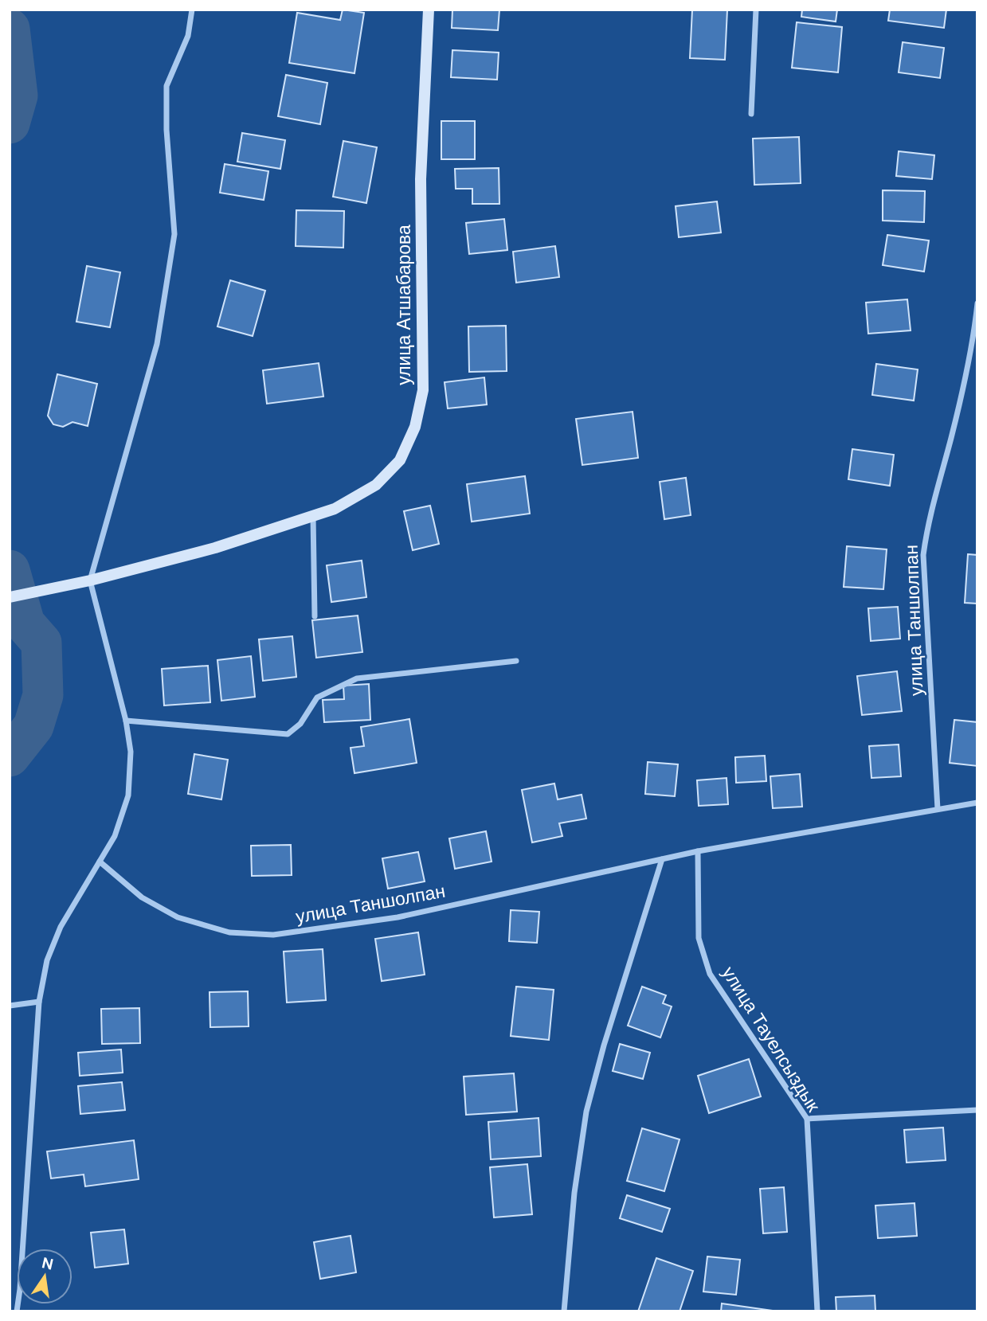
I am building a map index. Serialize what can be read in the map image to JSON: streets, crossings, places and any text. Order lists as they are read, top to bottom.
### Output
{
  "streets": {
    "main road": ["улица Атшабарова"],
    "street": ["улица Таншолпан", "улица Тауелсыздык"]
  },
  "crossings": [
    ["улица Таншолпан", "улица Тауелсыздык"]
  ],
  "north": "top"
}
